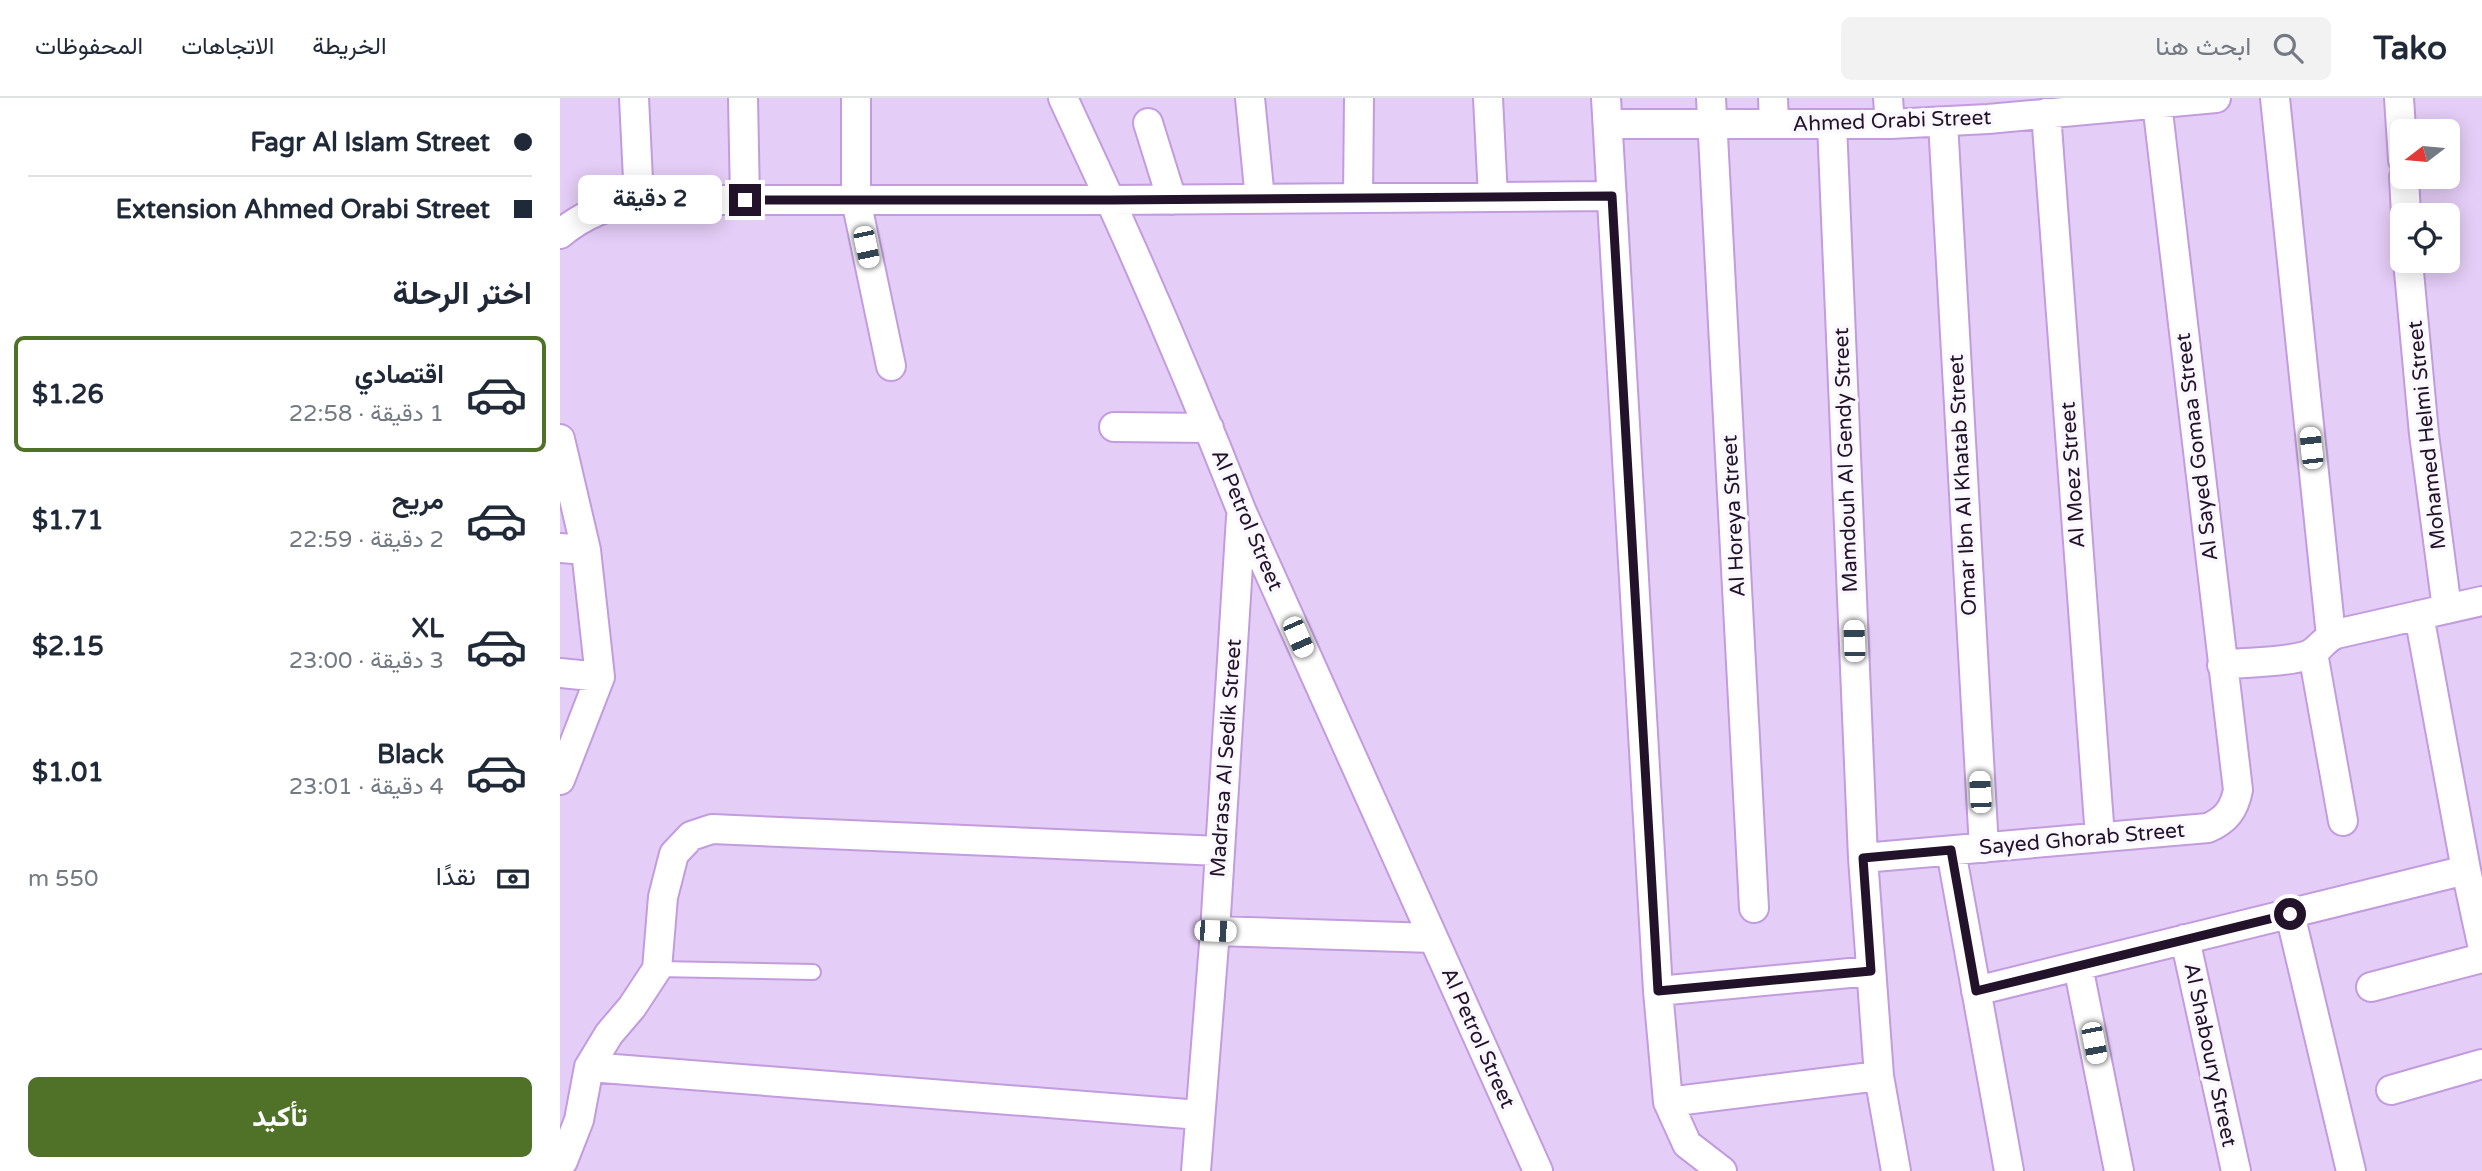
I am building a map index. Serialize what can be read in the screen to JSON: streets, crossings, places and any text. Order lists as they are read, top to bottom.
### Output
{
  "streets": {
    "street": [
      "Ahmed Orabi Street",
      "Mohamed Helmi Street",
      "Al Sayed Gomaa Street",
      "Mamdouh Al Gendy Street",
      "Al Moez Street",
      "Omar Ibn Al Khatab Street",
      "Al Horeya Street",
      "Al Petrol Street",
      "Madrasa Al Sedik Street",
      "Sayed Ghorab Street",
      "Al Shaboury Street"
    ]
  },
  "crossings": [
    ["Ahmed Orabi Street", "Al Sayed Gomaa Street"],
    ["Ahmed Orabi Street", "Mamdouh Al Gendy Street"],
    ["Ahmed Orabi Street", "Al Moez Street"],
    ["Ahmed Orabi Street", "Omar Ibn Al Khatab Street"],
    ["Ahmed Orabi Street", "Al Horeya Street"],
    ["Al Sayed Gomaa Street", "Sayed Ghorab Street"],
    ["Mamdouh Al Gendy Street", "Sayed Ghorab Street"],
    ["Al Moez Street", "Sayed Ghorab Street"],
    ["Omar Ibn Al Khatab Street", "Sayed Ghorab Street"],
    ["Al Petrol Street", "Madrasa Al Sedik Street"]
  ],
  "north": "left",
  "page": {
    "header": "Tako",
    "search": "ابحث هنا",
    "nav": ["الخريطة", "الاتجاهات", "المحفوظات"],
    "banner": ["Fagr Al Islam Street", "Extension Ahmed Orabi Street"],
    "bubble": "2 دقيقة",
    "heading": "اختر الرحلة",
    "list": [
      {
        "name": "اقتصادي",
        "note": "1 دقيقة · 22:58",
        "value": "$1.26"
      },
      {
        "name": "مريح",
        "note": "2 دقيقة · 22:59",
        "value": "$1.71"
      },
      {
        "name": "XL",
        "note": "3 دقيقة · 23:00",
        "value": "$2.15"
      },
      {
        "name": "Black",
        "note": "4 دقيقة · 23:01",
        "value": "$1.01"
      }
    ],
    "pay": ["نقدًا", "550 m"],
    "buttons": "تأكيد"
  }
}
